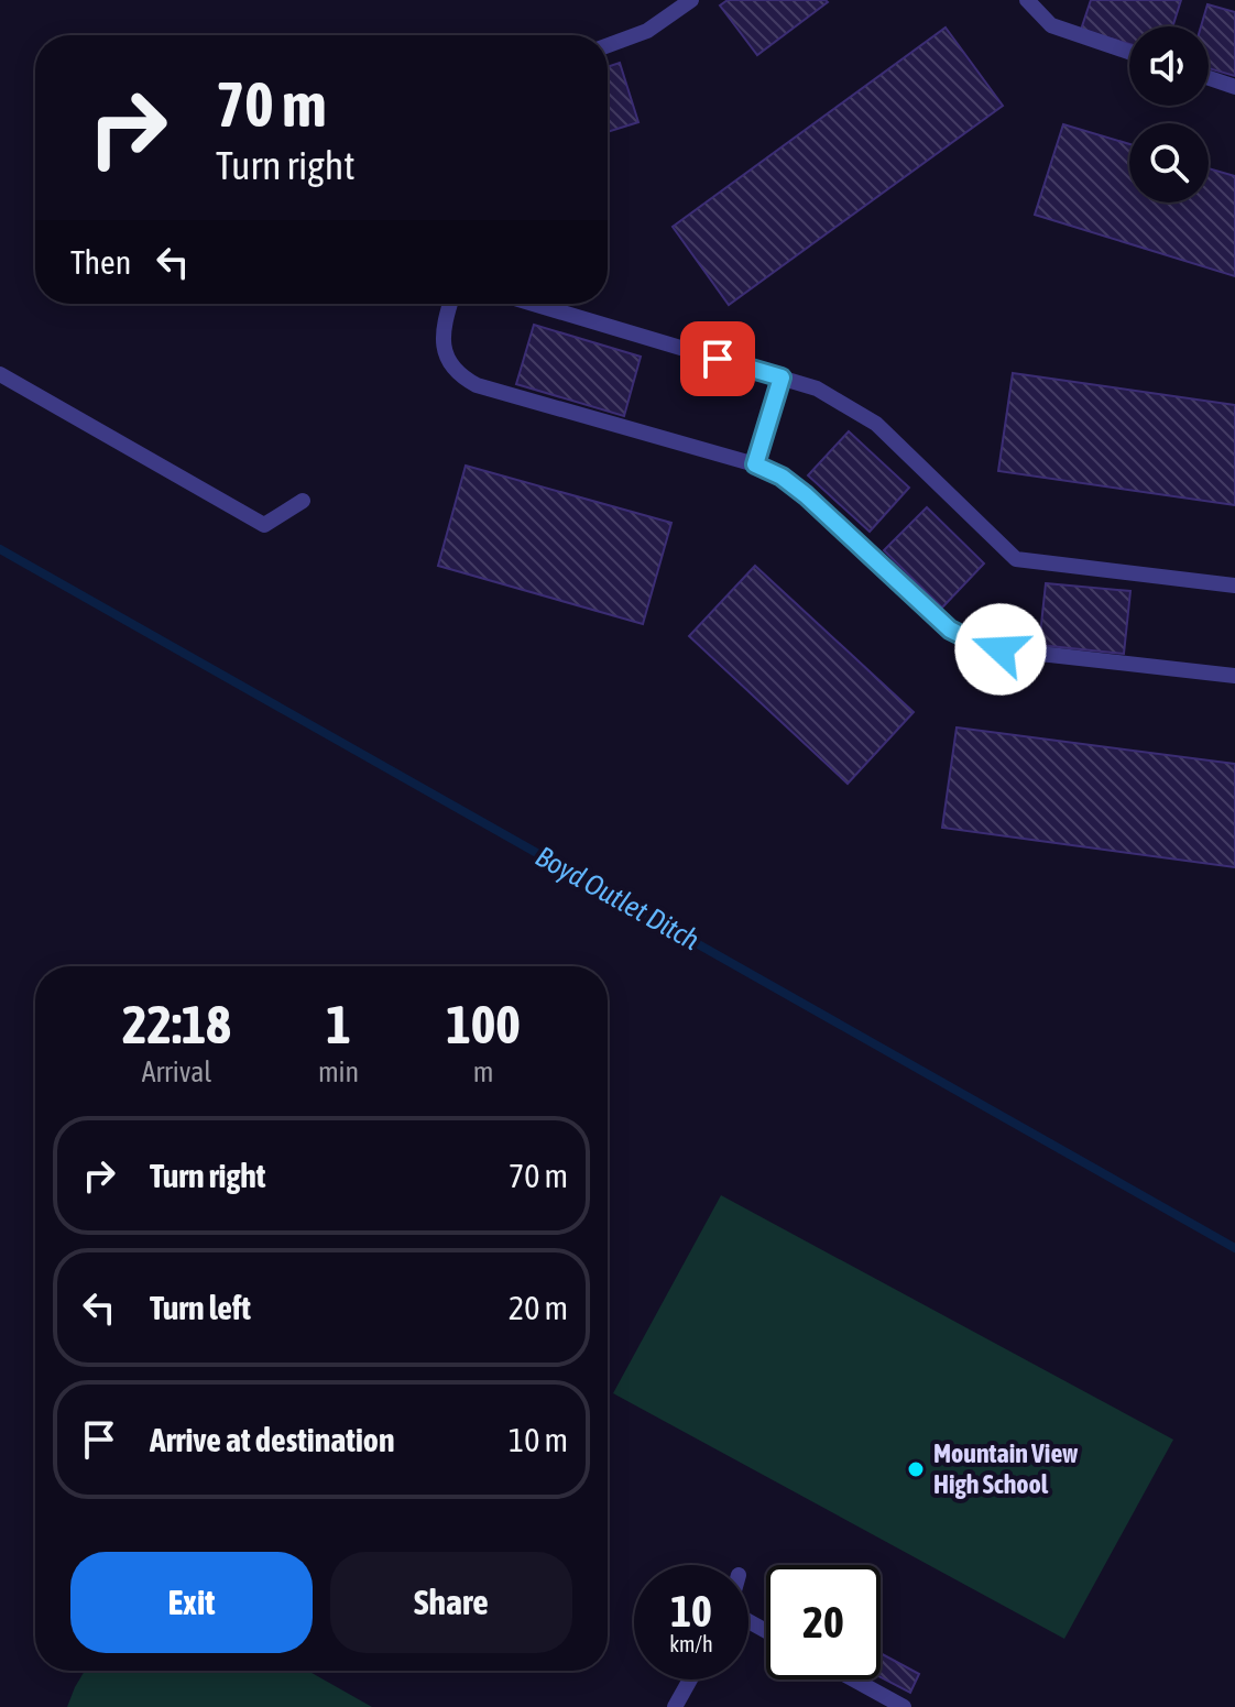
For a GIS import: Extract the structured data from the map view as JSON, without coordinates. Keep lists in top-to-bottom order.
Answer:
{
  "water": ["Boyd Outlet Ditch"],
  "places": ["Mountain View High School"],
  "page": {
    "turn": ["70 m", "Turn right"],
    "then": "Then",
    "eta": [
      "22:18",
      "Arrival",
      "1",
      "min",
      "100",
      "m"
    ],
    "list": [
      {
        "name": "Turn right",
        "value": "70 m"
      },
      {
        "name": "Turn left",
        "value": "20 m"
      },
      {
        "name": "Arrive at destination",
        "value": "10 m"
      }
    ],
    "buttons": ["Exit", "Share"],
    "speed": "10 km/h",
    "limit": "20"
  }
}
